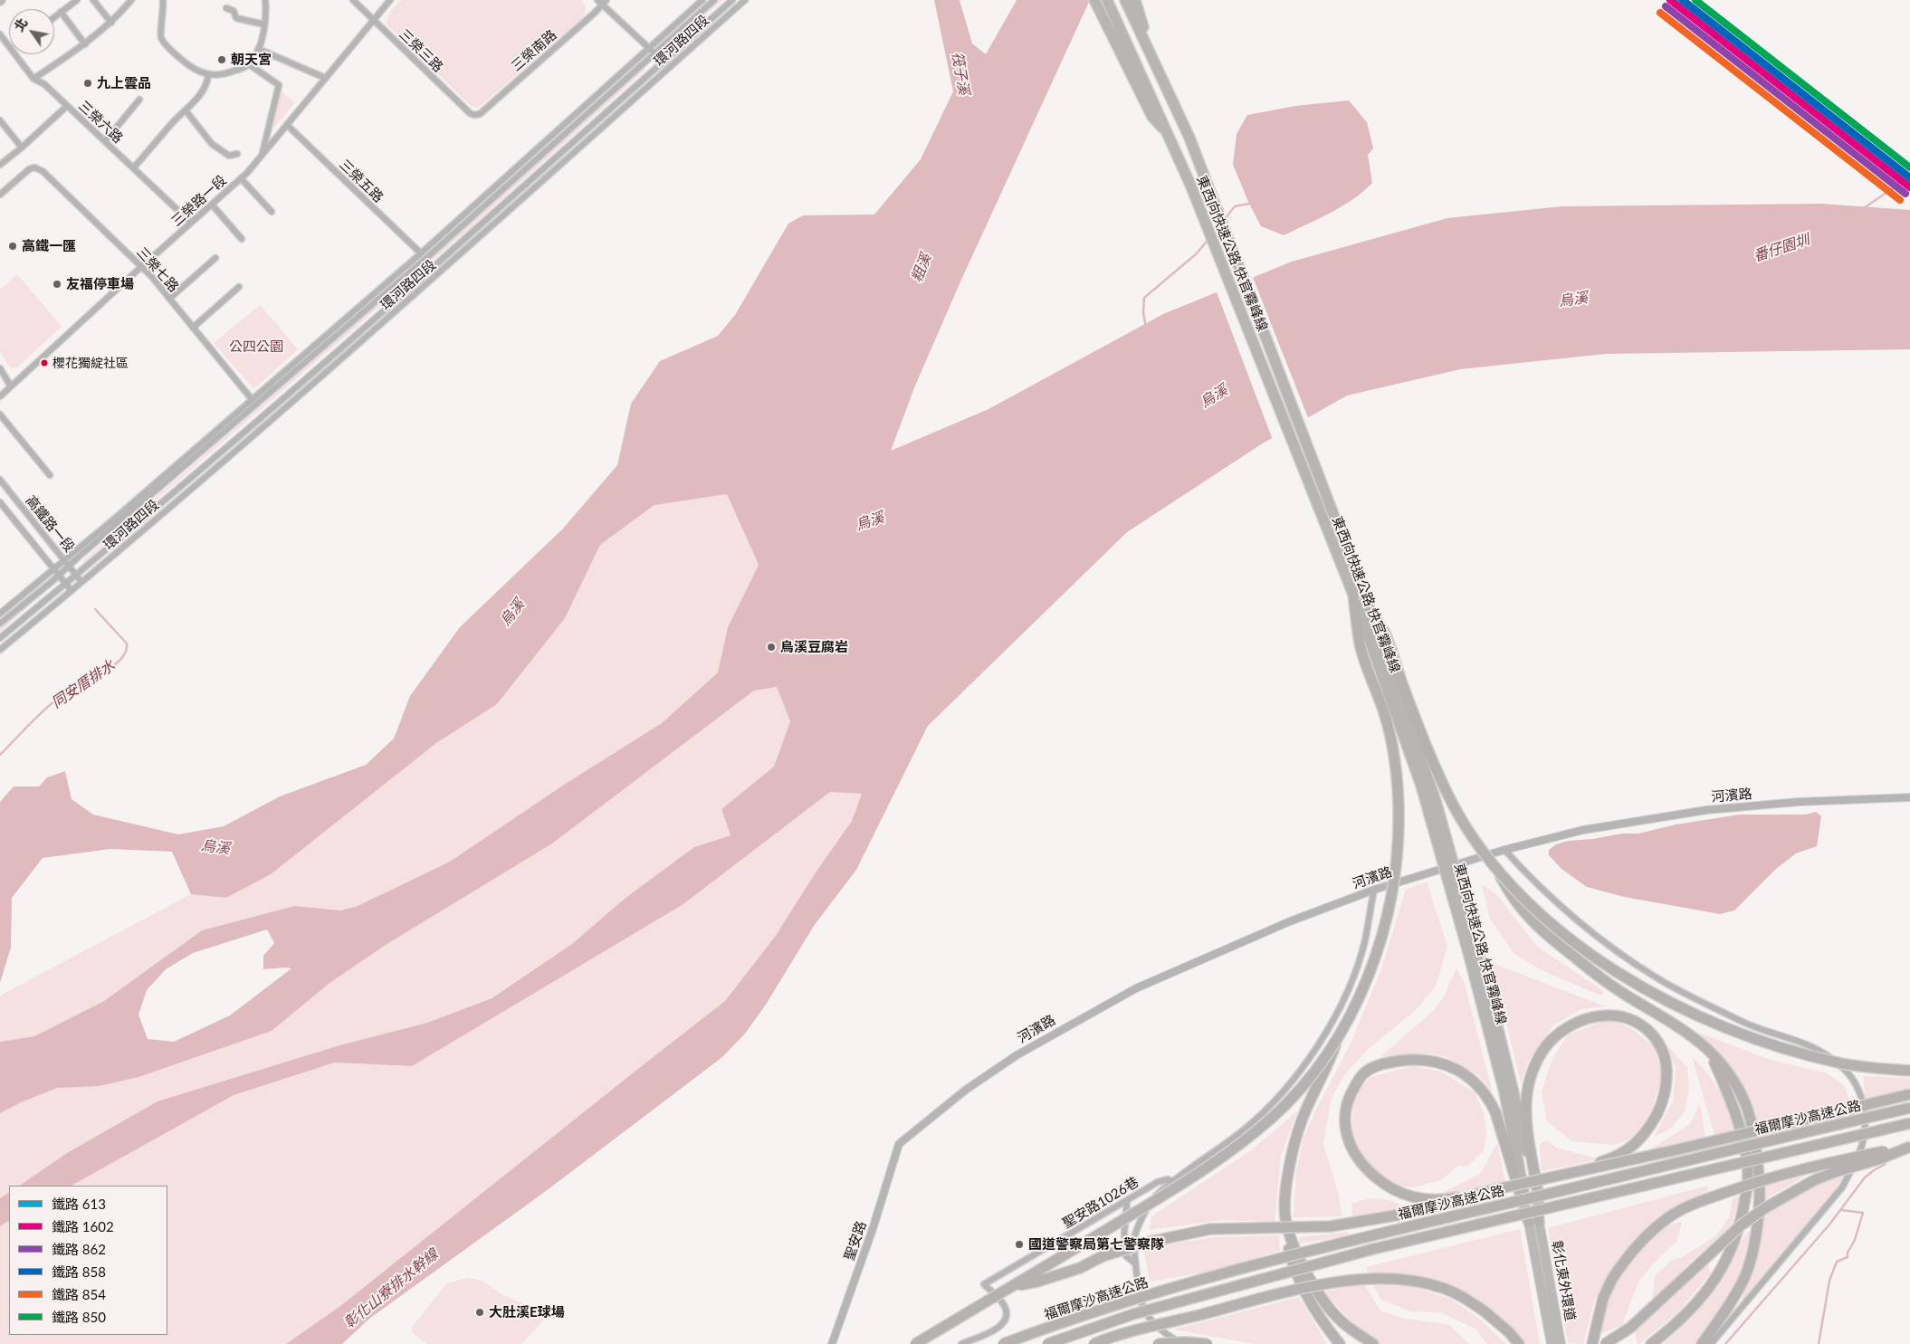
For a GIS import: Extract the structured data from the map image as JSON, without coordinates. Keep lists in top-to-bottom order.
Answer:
{
  "streets": {
    "highway": ["東西向快速公路 快官霧峰線", "福爾摩沙高速公路"],
    "main road": ["彰化東外環道"],
    "street": [
      "環河路四段",
      "三榮三路",
      "三榮南路",
      "三榮六路",
      "三榮五路",
      "三榮路一段",
      "三榮七路",
      "高鐵路一段",
      "河濱路",
      "聖安路1026巷",
      "聖安路"
    ]
  },
  "crossings": [
    ["環河路四段", "三榮五路"],
    ["環河路四段", "三榮七路"],
    ["環河路四段", "高鐵路一段"],
    ["三榮三路", "三榮南路"],
    ["三榮三路", "三榮路一段"],
    ["三榮六路", "三榮路一段"],
    ["三榮五路", "三榮路一段"],
    ["三榮路一段", "三榮七路"],
    ["東西向快速公路 快官霧峰線", "彰化東外環道"],
    ["河濱路", "聖安路"]
  ],
  "water": [
    "筏子溪",
    "番仔園圳",
    "粗溪",
    "烏溪",
    "同安厝排水",
    "彰化山寮排水幹線"
  ],
  "parks": ["公四公園"],
  "places": [
    "朝天宮",
    "九上雲品",
    "高鐵一匯",
    "友福停車場",
    "櫻花獨綻社區",
    "烏溪豆腐岩",
    "國道警察局第七警察隊",
    "大肚溪E球場"
  ],
  "lines": [
    "rail line 613",
    "rail line 1602",
    "rail line 858",
    "rail line 850",
    "rail line 862",
    "rail line 854"
  ],
  "legend": [
    "鐵路 613",
    "鐵路 1602",
    "鐵路 862",
    "鐵路 858",
    "鐵路 854",
    "鐵路 850"
  ],
  "north": "top left"
}
